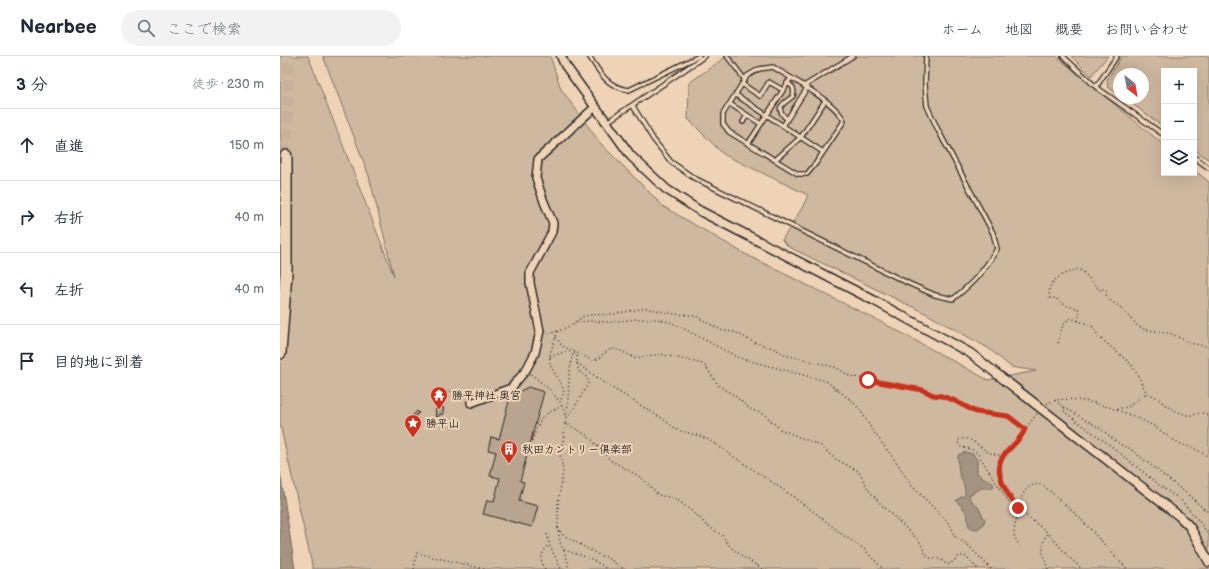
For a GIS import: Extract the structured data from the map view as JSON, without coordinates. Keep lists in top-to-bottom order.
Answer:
{
  "places": {
    "temple": ["勝平神社 奥宮"],
    "place": ["勝平山"],
    "building": ["秋田カントリー倶楽部"]
  },
  "north": "bottom right",
  "page": {
    "header": "Nearbee",
    "search": "ここで検索",
    "nav": [
      "ホーム",
      "地図",
      "概要",
      "お問い合わせ"
    ],
    "heading": ["3 分", "徒歩 · 230 m"],
    "map_buttons": ["+", "−"],
    "list": [
      ["直進", "150 m"],
      ["右折", "40 m"],
      ["左折", "40 m"],
      "目的地に到着"
    ]
  }
}
